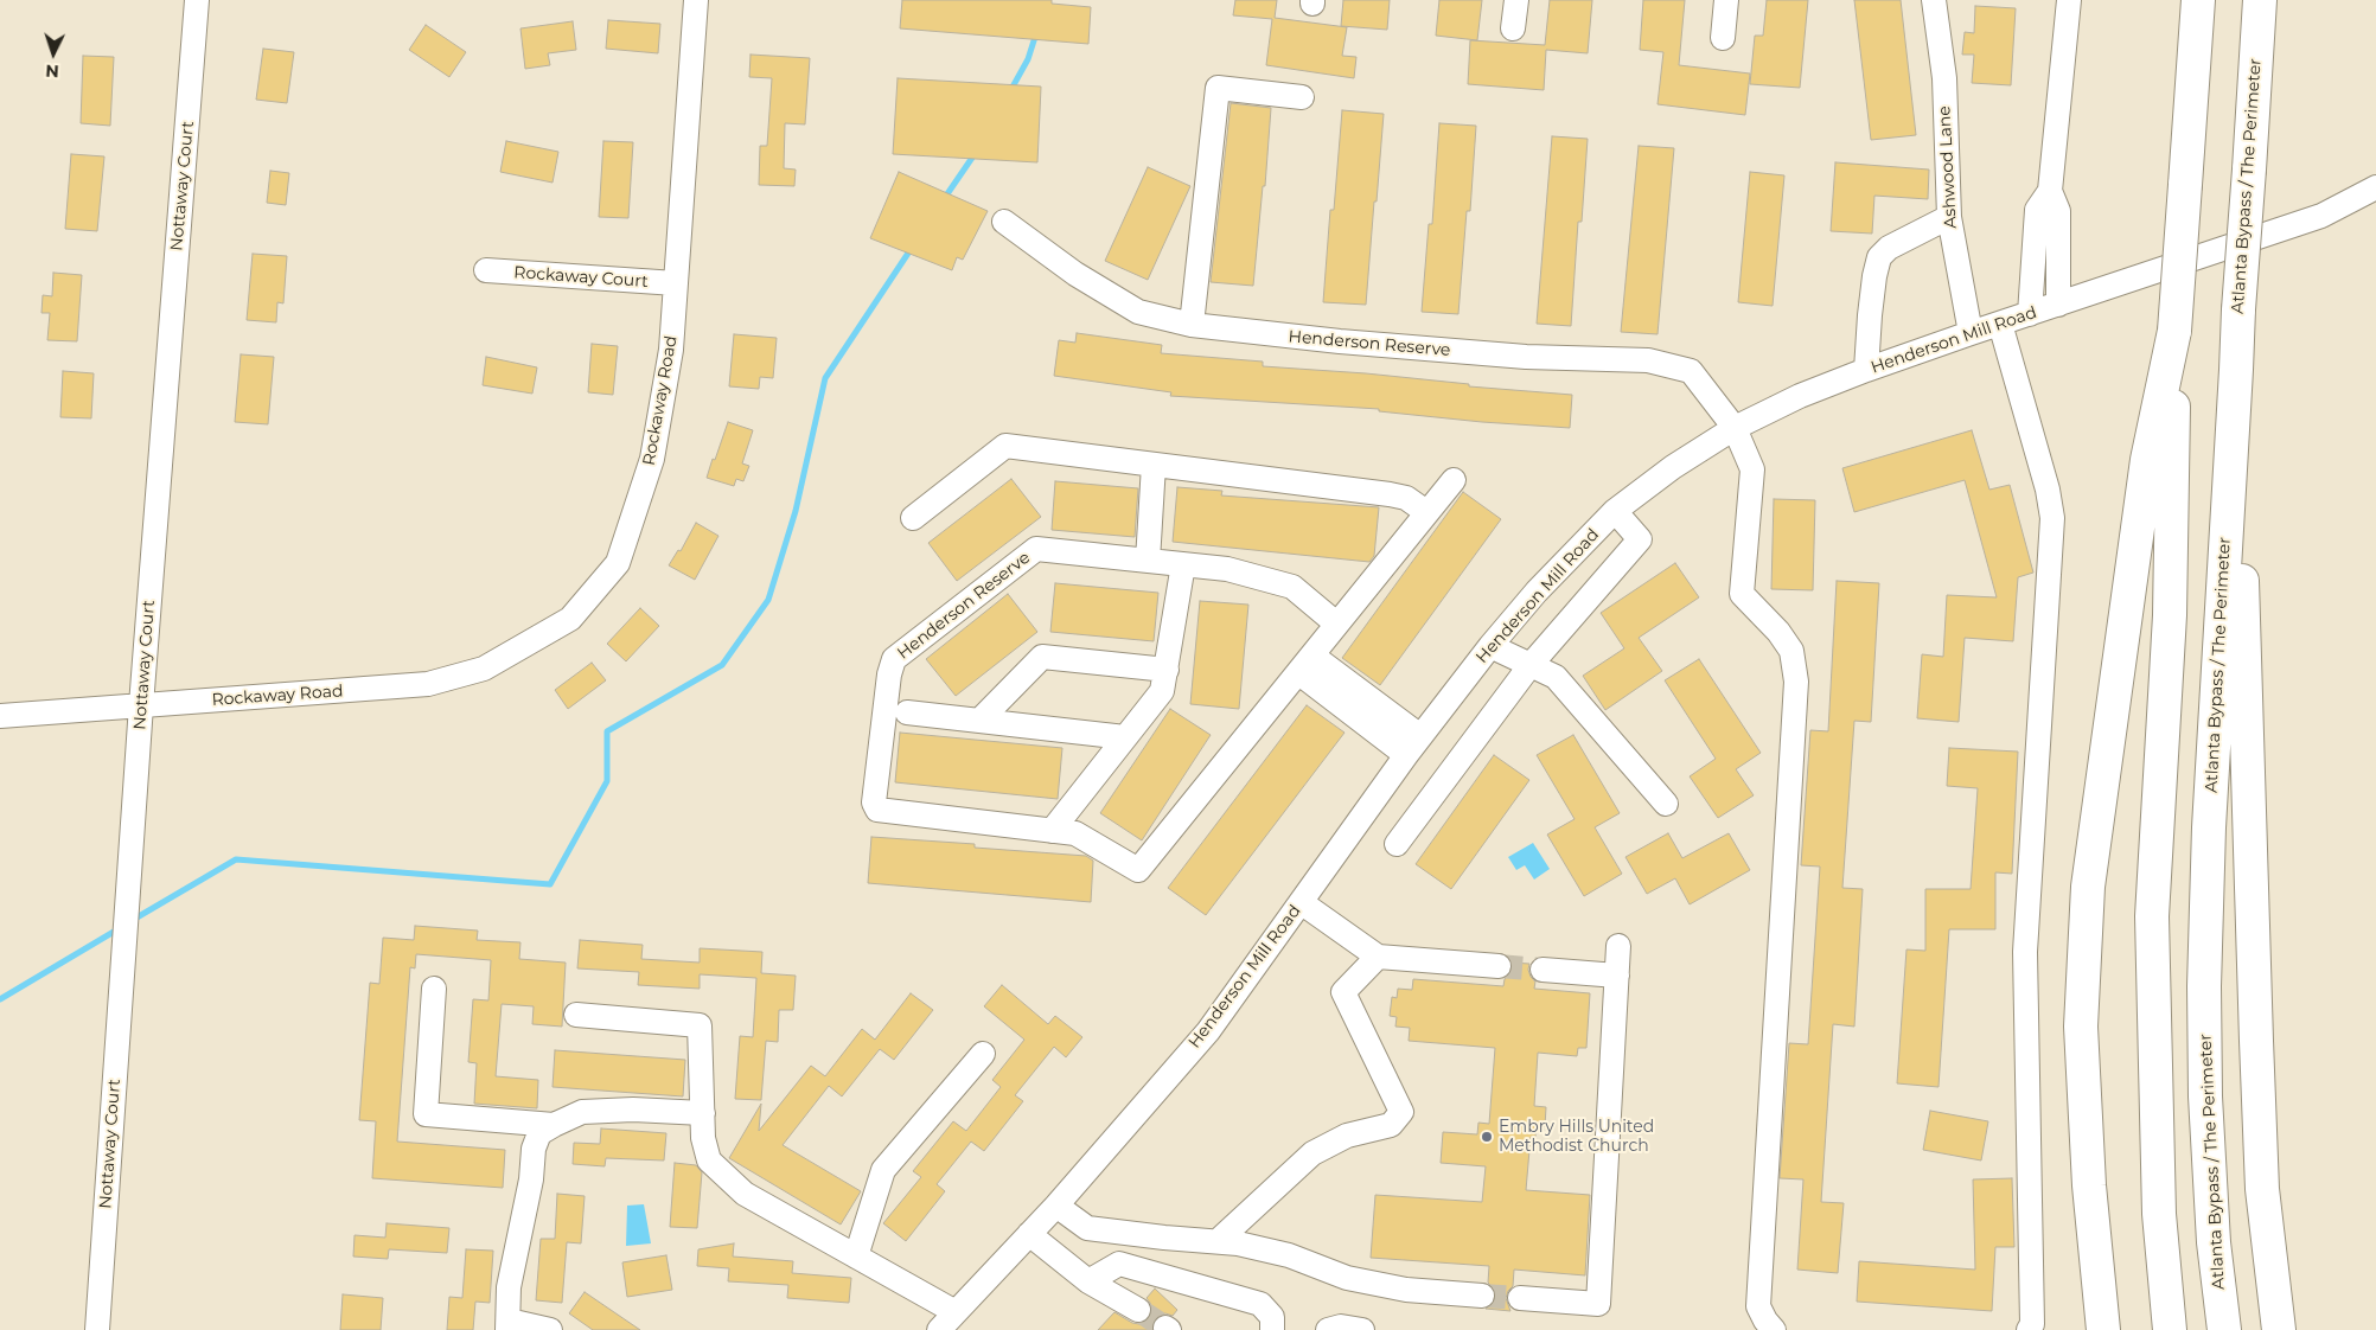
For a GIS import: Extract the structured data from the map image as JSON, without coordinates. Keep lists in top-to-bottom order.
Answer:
{
  "streets": {
    "highway": ["Atlanta Bypass / The Perimeter"],
    "street": [
      "Ashwood Lane",
      "Nottaway Court",
      "Rockaway Court",
      "Henderson Mill Road",
      "Henderson Reserve",
      "Rockaway Road"
    ]
  },
  "crossings": [
    ["Ashwood Lane", "Henderson Mill Road"],
    ["Nottaway Court", "Rockaway Road"],
    ["Rockaway Court", "Rockaway Road"],
    ["Henderson Mill Road", "Henderson Reserve"]
  ],
  "places": ["Embry Hills United Methodist Church"],
  "north": "bottom"
}
